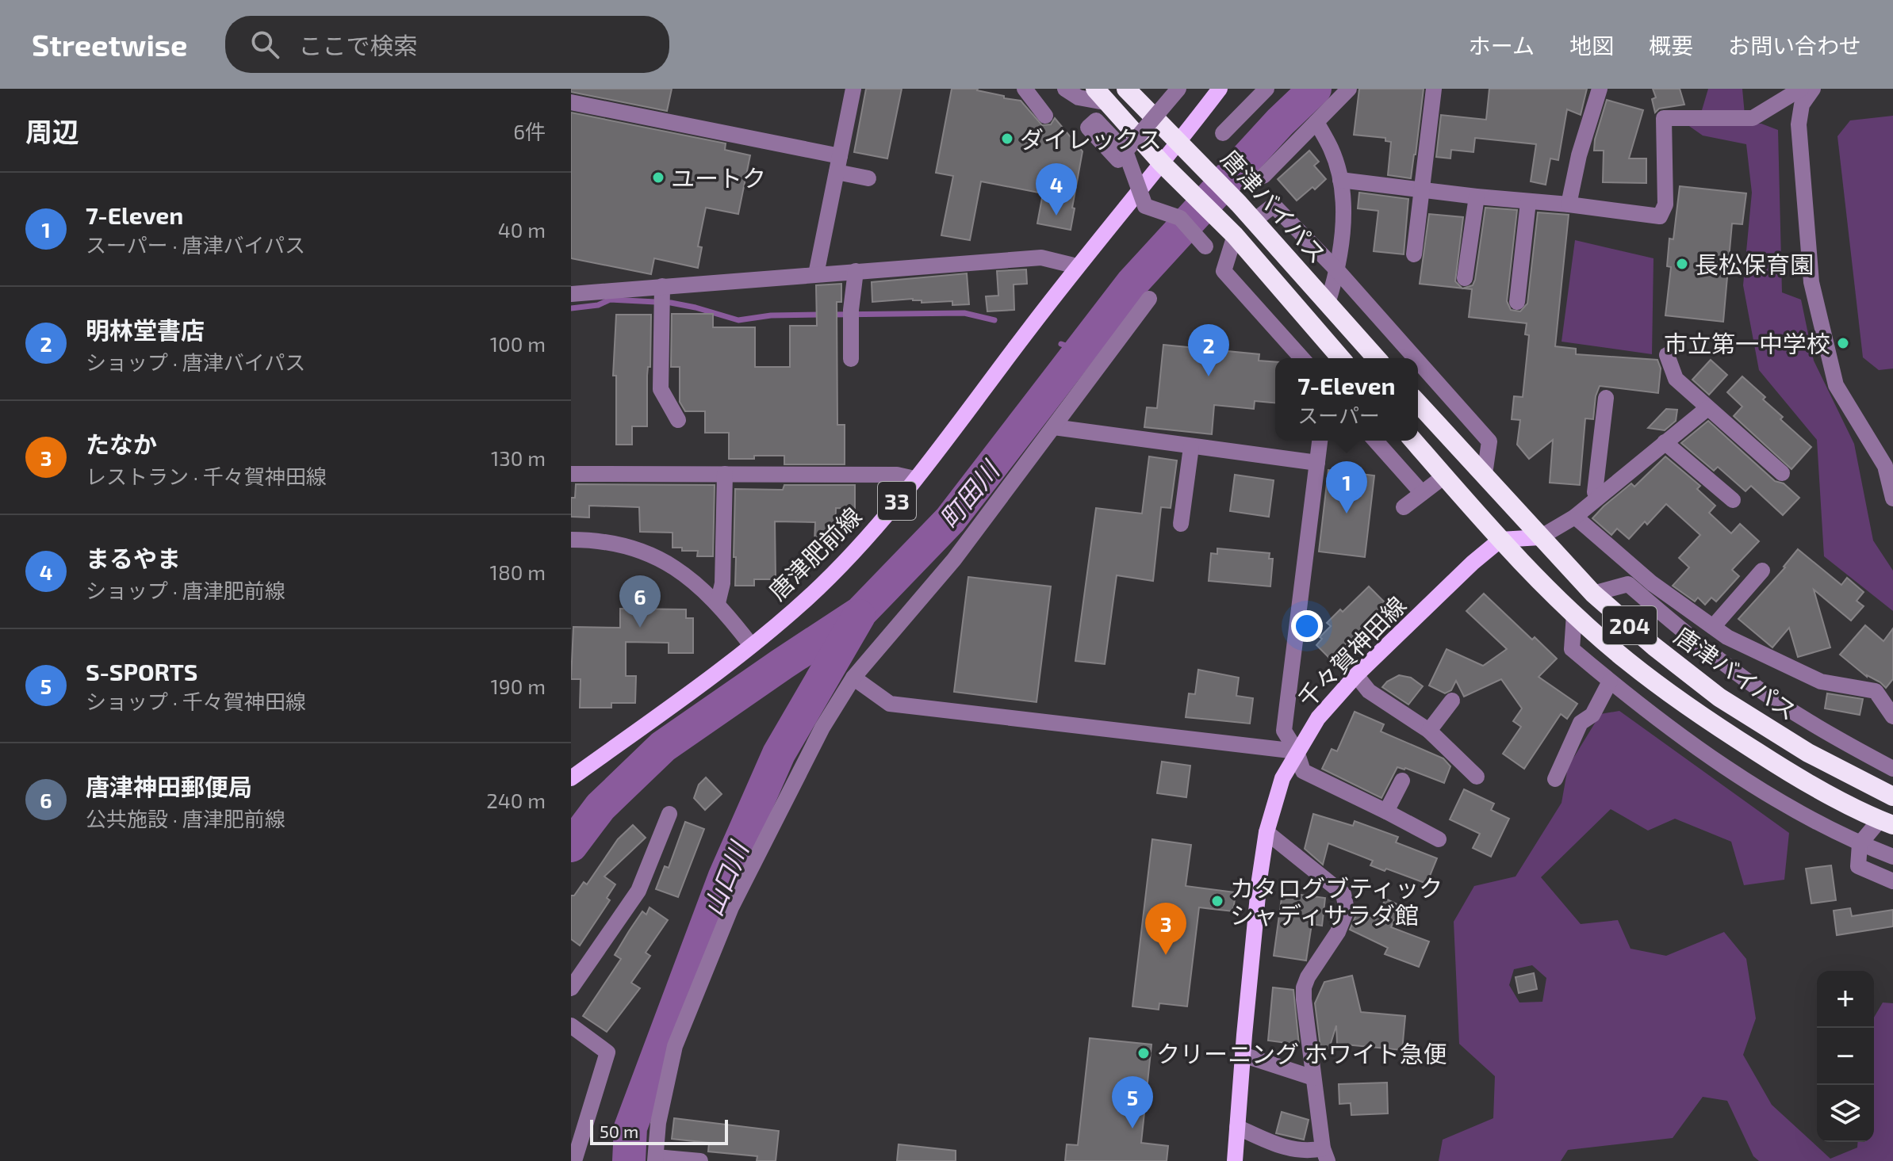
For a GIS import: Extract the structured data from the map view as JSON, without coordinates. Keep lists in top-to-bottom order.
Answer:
{
  "streets": {
    "highway": ["唐津バイパス", "204"],
    "main road": ["33", "唐津肥前線", "千々賀神田線"]
  },
  "crossings": [
    ["唐津バイパス", "唐津肥前線"],
    ["204", "千々賀神田線"]
  ],
  "water": ["町田川", "山口川"],
  "places": [
    "ダイレックス",
    "ユートク",
    "長松保育園",
    "市立第一中学校",
    "カタログブティック シャディサラダ館",
    "クリーニング ホワイト急便"
  ],
  "scale_bar": "50 m",
  "page": {
    "header": "Streetwise",
    "search": "ここで検索",
    "nav": [
      "ホーム",
      "地図",
      "概要",
      "お問い合わせ"
    ],
    "heading": ["周辺", "6件"],
    "pins": [
      "4",
      "2",
      "1",
      "6",
      "3",
      "5"
    ],
    "list": [
      {
        "mark": "1",
        "name": "7-Eleven",
        "note": "スーパー · 唐津バイパス",
        "value": "40 m"
      },
      {
        "mark": "2",
        "name": "明林堂書店",
        "note": "ショップ · 唐津バイパス",
        "value": "100 m"
      },
      {
        "mark": "3",
        "name": "たなか",
        "note": "レストラン · 千々賀神田線",
        "value": "130 m"
      },
      {
        "mark": "4",
        "name": "まるやま",
        "note": "ショップ · 唐津肥前線",
        "value": "180 m"
      },
      {
        "mark": "5",
        "name": "S-SPORTS",
        "note": "ショップ · 千々賀神田線",
        "value": "190 m"
      },
      {
        "mark": "6",
        "name": "唐津神田郵便局",
        "note": "公共施設 · 唐津肥前線",
        "value": "240 m"
      }
    ],
    "popup": ["7-Eleven", "スーパー"],
    "map_buttons": ["+", "−"],
    "scale": "50 m"
  }
}
